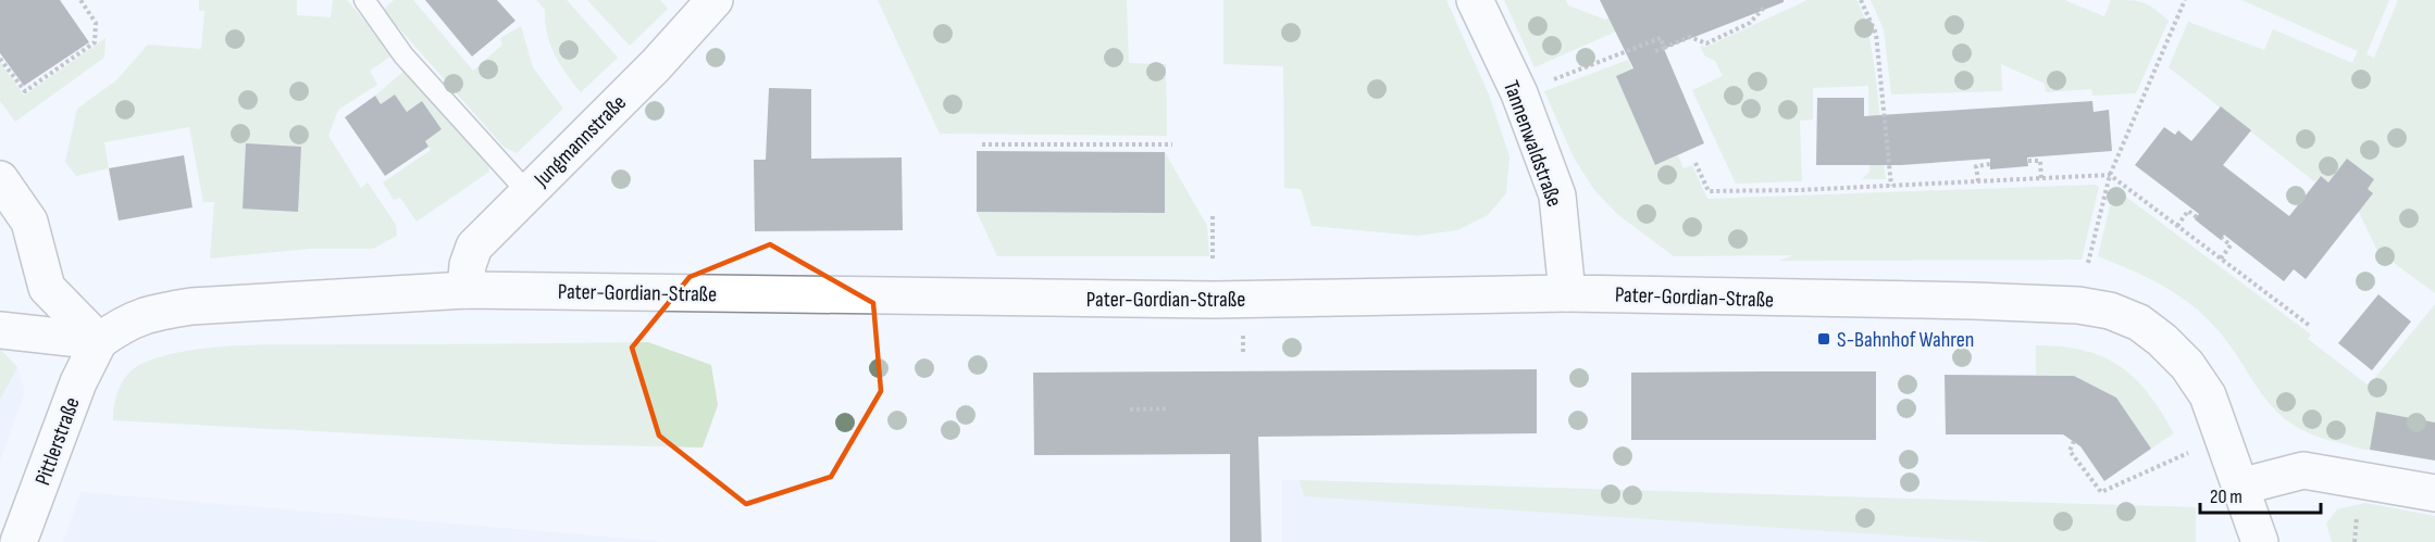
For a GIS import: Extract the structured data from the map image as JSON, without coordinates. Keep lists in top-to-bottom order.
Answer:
{
  "streets": {
    "street": [
      "Jungmannstraße",
      "Tannenwaldstraße",
      "Pater-Gordian-Straße",
      "Pittlerstraße"
    ]
  },
  "crossings": [
    ["Jungmannstraße", "Pater-Gordian-Straße"],
    ["Tannenwaldstraße", "Pater-Gordian-Straße"],
    ["Pater-Gordian-Straße", "Pittlerstraße"]
  ],
  "places": {
    "transit": ["S-Bahnhof Wahren"]
  },
  "scale_bar": "20 m"
}
